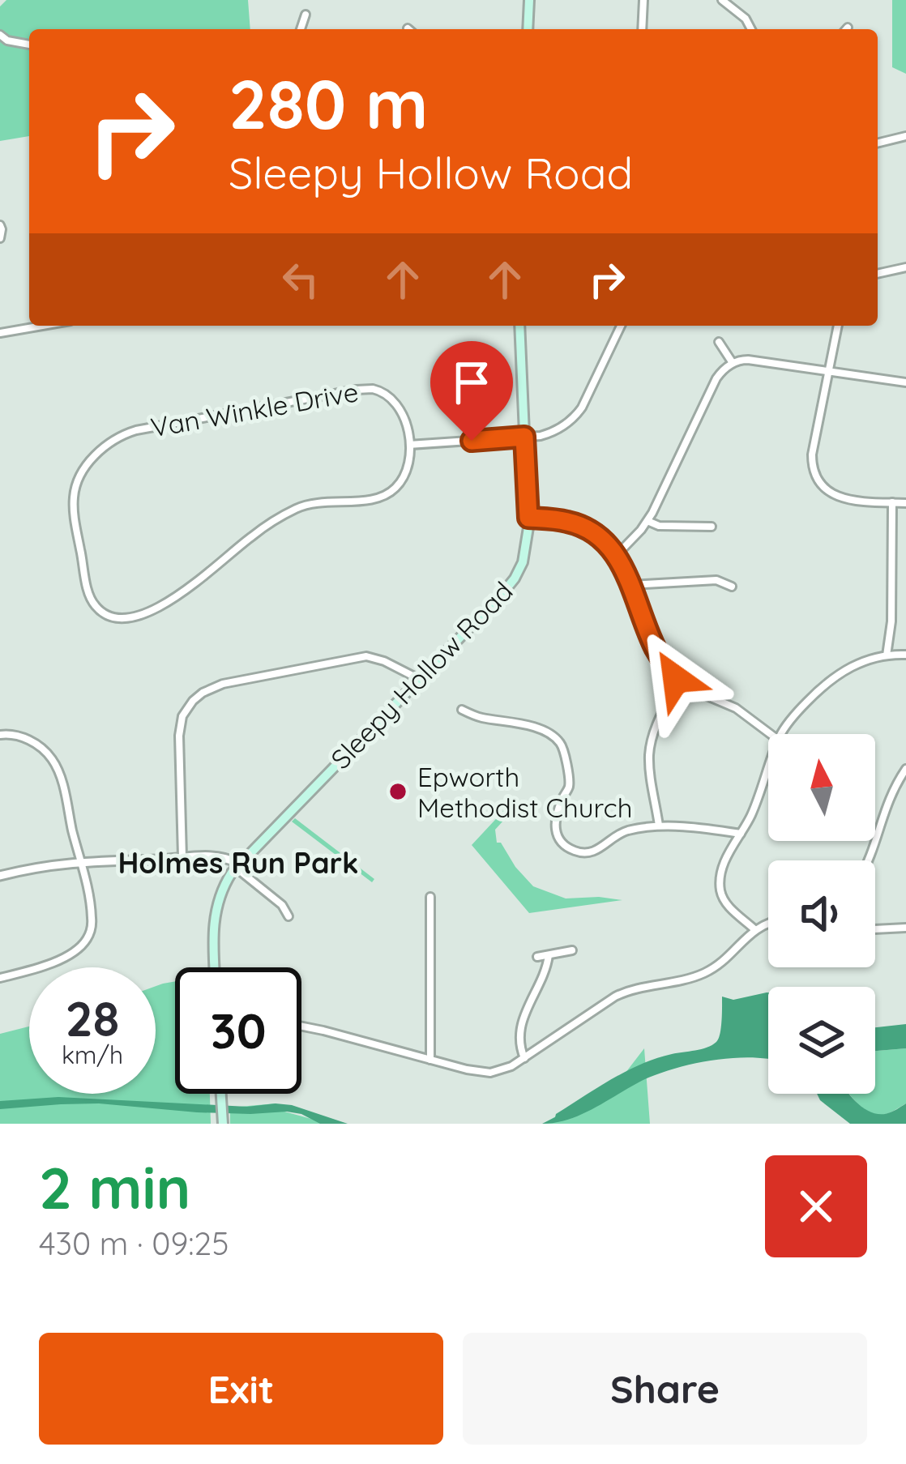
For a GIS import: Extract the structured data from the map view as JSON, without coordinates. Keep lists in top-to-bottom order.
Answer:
{
  "streets": {
    "main road": ["Sleepy Hollow Road"],
    "street": ["Van Winkle Drive"]
  },
  "districts": ["Holmes Run Park"],
  "places": ["Epworth Methodist Church"],
  "north": "top",
  "page": {
    "turn": ["280 m", "Sleepy Hollow Road"],
    "speed": "28 km/h",
    "limit": "30",
    "heading": ["2 min", "430 m · 09:25"],
    "buttons": ["Exit", "Share"]
  }
}
